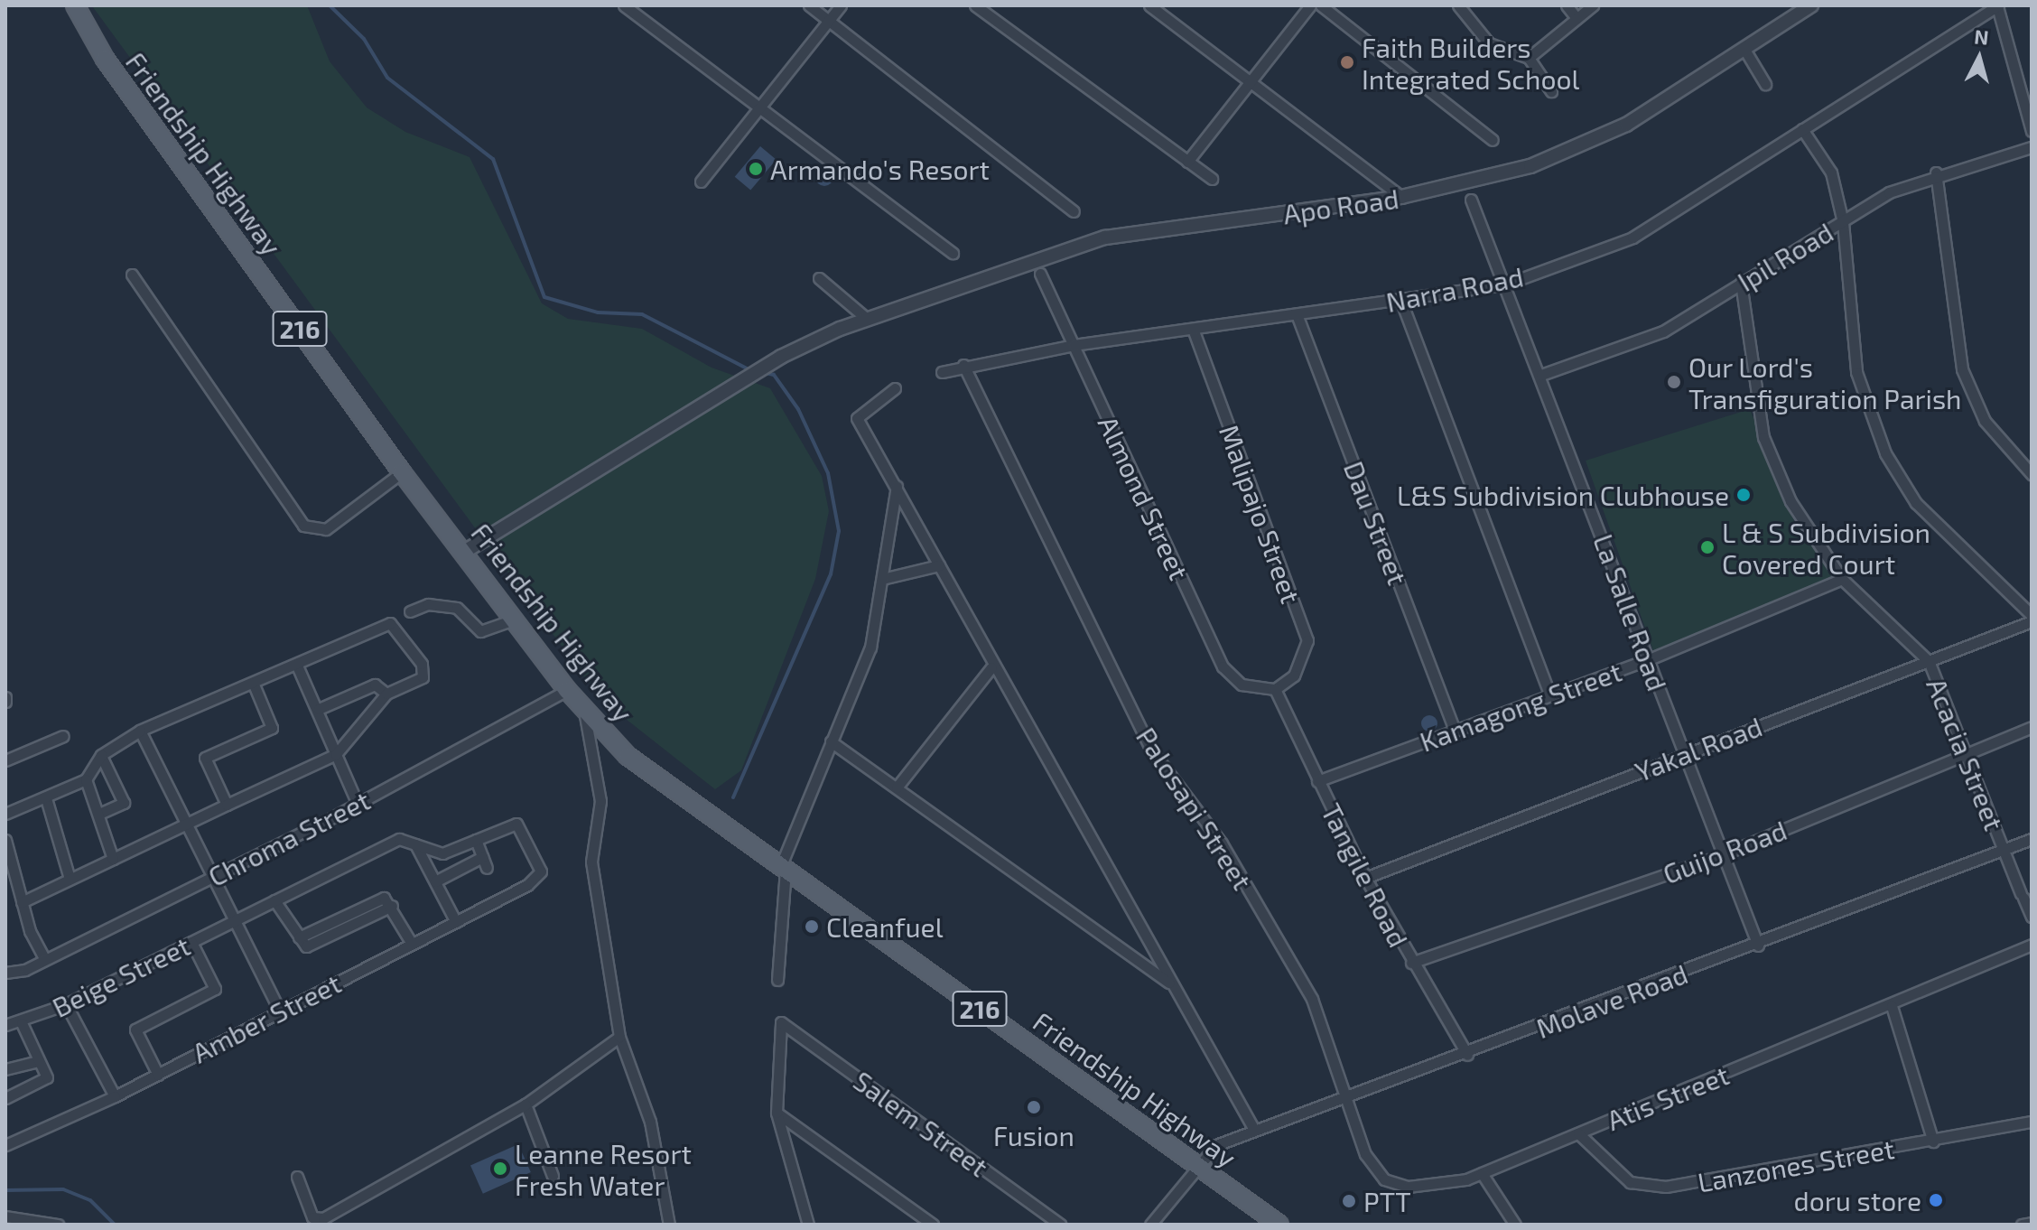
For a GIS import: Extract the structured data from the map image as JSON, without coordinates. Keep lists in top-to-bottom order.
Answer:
{
  "streets": {
    "main road": ["Friendship Highway", "216"],
    "street": [
      "Apo Road",
      "Ipil Road",
      "Narra Road",
      "Almond Street",
      "Malipajo Street",
      "Dau Street",
      "La Salle Road",
      "Kamagong Street",
      "Yakal Road",
      "Acacia Street",
      "Palosapi Street",
      "Chroma Street",
      "Guijo Road",
      "Tangile Road",
      "Beige Street",
      "Molave Road",
      "Amber Street",
      "Atis Street",
      "Salem Street",
      "Lanzones Street"
    ]
  },
  "crossings": [
    ["Friendship Highway", "Apo Road"],
    ["Friendship Highway", "Chroma Street"],
    ["Friendship Highway", "Molave Road"],
    ["Ipil Road", "La Salle Road"],
    ["Ipil Road", "Acacia Street"],
    ["Narra Road", "Almond Street"],
    ["Narra Road", "Malipajo Street"],
    ["Narra Road", "Dau Street"],
    ["Narra Road", "La Salle Road"],
    ["Narra Road", "Palosapi Street"],
    ["Almond Street", "Malipajo Street"],
    ["Almond Street", "Tangile Road"],
    ["Malipajo Street", "Tangile Road"],
    ["Dau Street", "Kamagong Street"],
    ["La Salle Road", "Kamagong Street"],
    ["La Salle Road", "Yakal Road"],
    ["La Salle Road", "Guijo Road"],
    ["La Salle Road", "Molave Road"],
    ["Kamagong Street", "Acacia Street"],
    ["Kamagong Street", "Tangile Road"],
    ["Yakal Road", "Acacia Street"],
    ["Yakal Road", "Tangile Road"],
    ["Acacia Street", "Guijo Road"],
    ["Acacia Street", "Molave Road"],
    ["Palosapi Street", "Molave Road"],
    ["Palosapi Street", "Atis Street"],
    ["Guijo Road", "Tangile Road"],
    ["Tangile Road", "Molave Road"],
    ["Molave Road", "Atis Street"],
    ["Atis Street", "Lanzones Street"]
  ],
  "places": [
    "Faith Builders Integrated School",
    "Armando's Resort",
    "Our Lord's Transfiguration Parish",
    "L&S Subdivision Clubhouse",
    "L & S Subdivision Covered Court",
    "Cleanfuel",
    "Fusion",
    "Leanne Resort Fresh Water",
    "doru store",
    "PTT"
  ],
  "north": "top"
}
